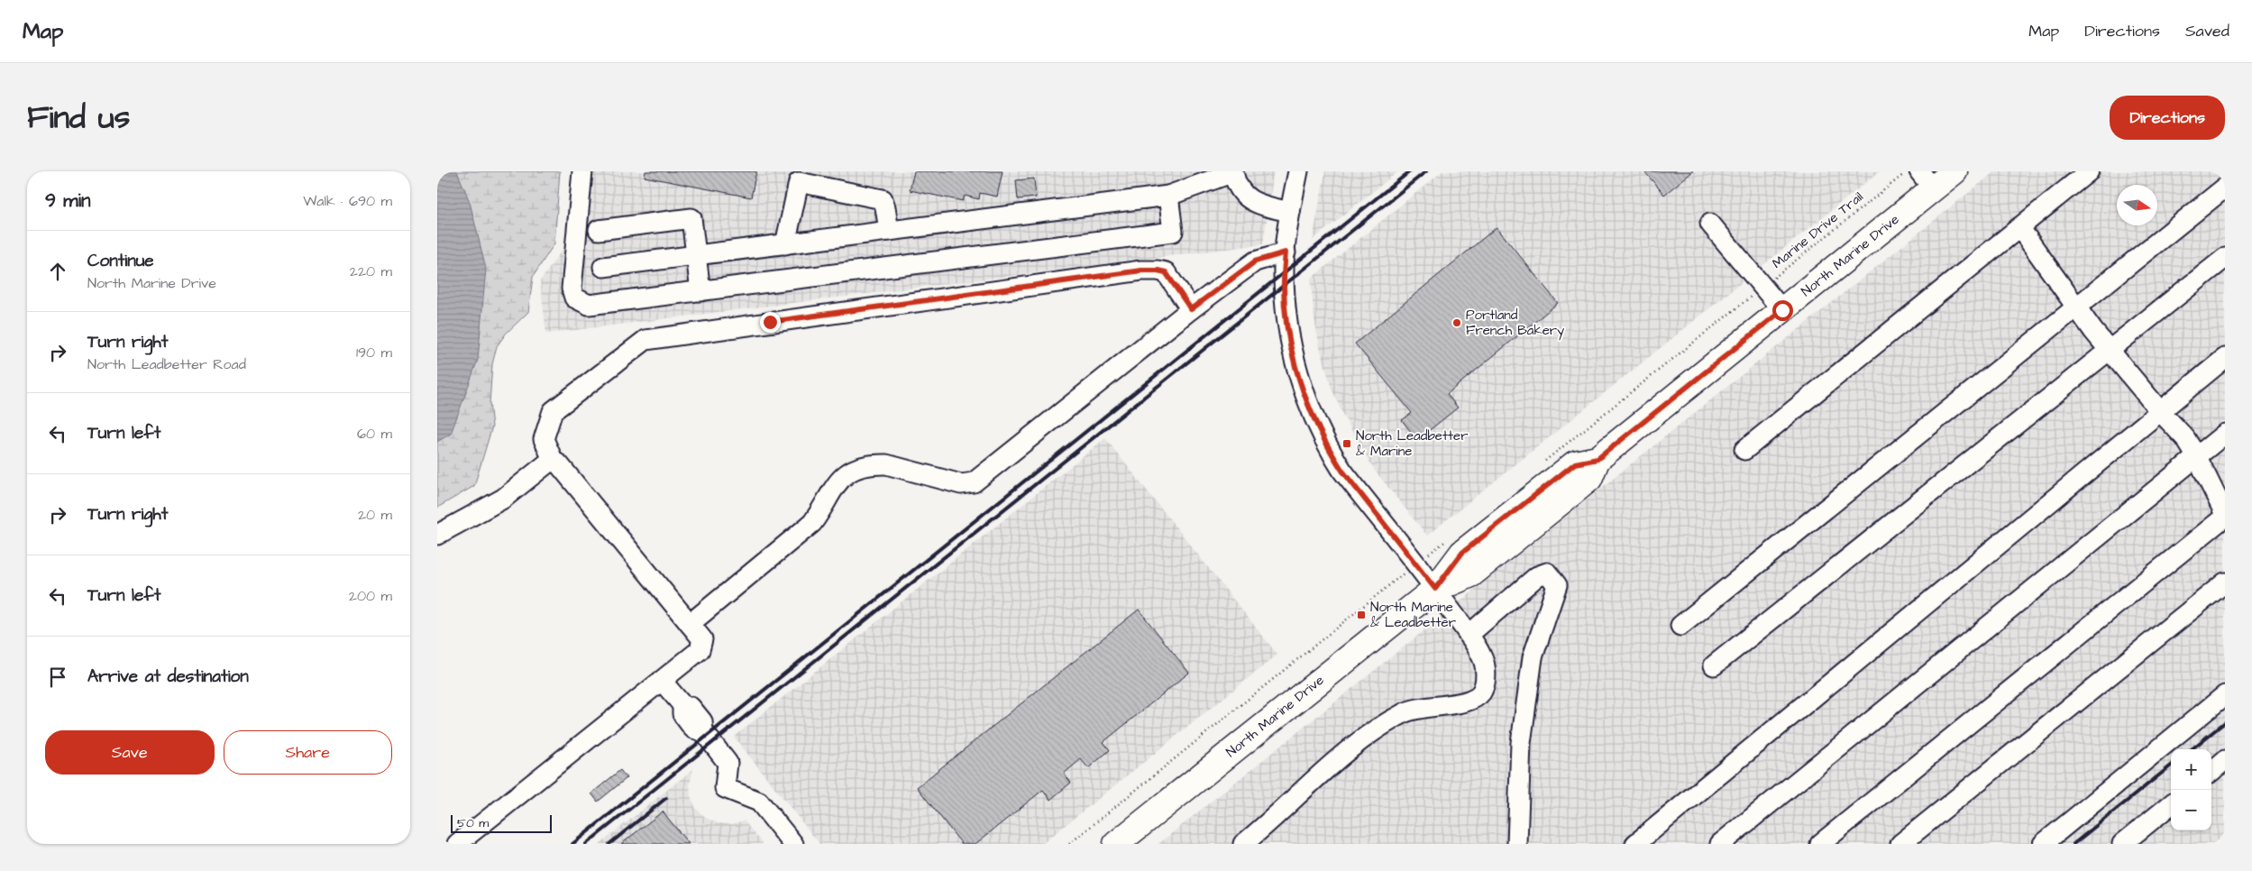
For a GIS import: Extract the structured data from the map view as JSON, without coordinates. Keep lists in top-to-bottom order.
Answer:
{
  "streets": {
    "main road": ["North Marine Drive"],
    "path": ["Marine Drive Trail"]
  },
  "places": {
    "other": ["Portland French Bakery"],
    "transit": ["North Leadbetter & Marine", "North Marine & Leadbetter"]
  },
  "scale_bar": "50 m",
  "north": "right",
  "page": {
    "header": "Map",
    "nav": ["Map", "Directions", "Saved"],
    "title": "Find us",
    "buttons": [
      "Directions",
      ["Save", "Share"]
    ],
    "heading": ["9 min", "Walk · 690 m"],
    "list": [
      ["Continue", "North Marine Drive", "220 m"],
      ["Turn right", "North Leadbetter Road", "190 m"],
      ["Turn left", "60 m"],
      ["Turn right", "20 m"],
      ["Turn left", "200 m"],
      "Arrive at destination"
    ],
    "map_buttons": ["+", "−"],
    "scale": "50 m"
  }
}
